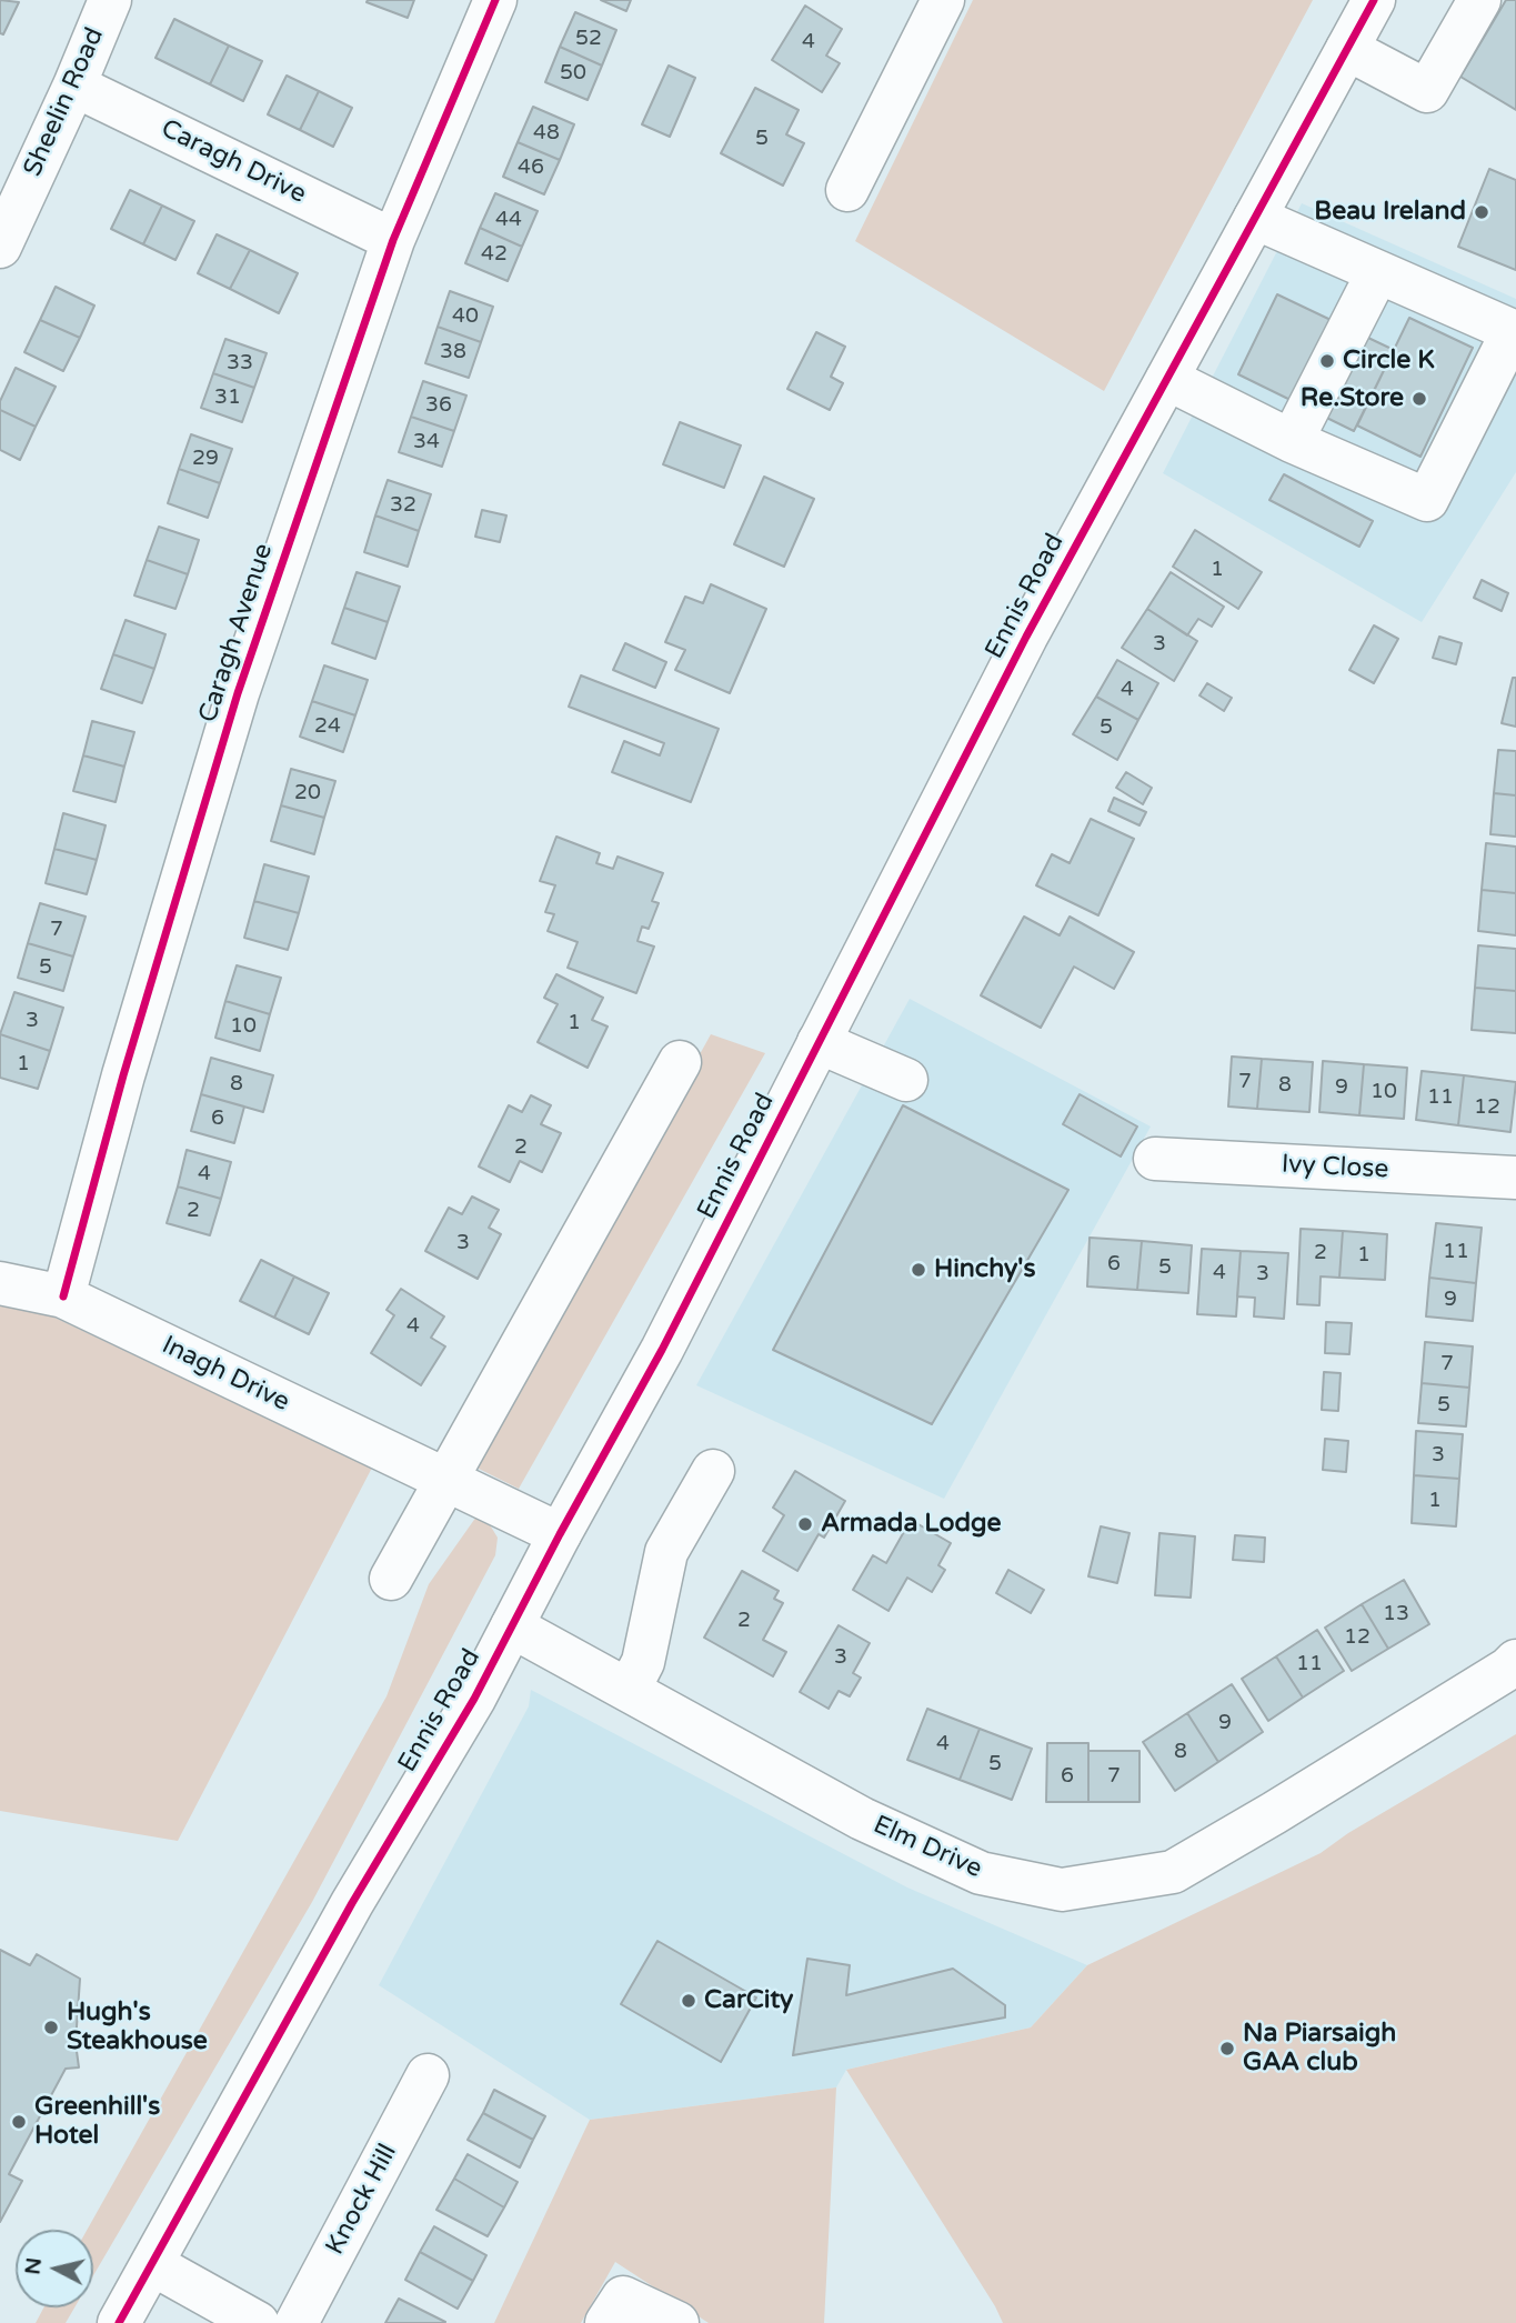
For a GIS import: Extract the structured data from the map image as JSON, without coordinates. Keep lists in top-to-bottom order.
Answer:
{
  "streets": {
    "street": [
      "Sheelin Road",
      "Caragh Drive",
      "Ennis Road",
      "Caragh Avenue",
      "Ivy Close",
      "Inagh Drive",
      "Elm Drive",
      "Knock Hill"
    ]
  },
  "crossings": [
    ["Sheelin Road", "Caragh Drive"],
    ["Caragh Drive", "Caragh Avenue"],
    ["Ennis Road", "Inagh Drive"],
    ["Ennis Road", "Elm Drive"],
    ["Caragh Avenue", "Inagh Drive"]
  ],
  "places": [
    "Beau Ireland",
    "Circle K",
    "Re.Store",
    "Hinchy's",
    "Armada Lodge",
    "CarCity",
    "Hugh's Steakhouse",
    "Na Piarsaigh GAA club",
    "Greenhill's Hotel"
  ],
  "house_numbers": [
    "52",
    "4",
    "50",
    "48",
    "5",
    "46",
    "44",
    "42",
    "40",
    "38",
    "33",
    "31",
    "36",
    "34",
    "29",
    "32",
    "1",
    "3",
    "4",
    "24",
    "5",
    "20",
    "7",
    "5",
    "3",
    "1",
    "10",
    "1",
    "7",
    "8",
    "8",
    "9",
    "10",
    "11",
    "12",
    "6",
    "2",
    "4",
    "2",
    "3",
    "11",
    "2",
    "1",
    "6",
    "5",
    "4",
    "3",
    "9",
    "4",
    "7",
    "5",
    "3",
    "1",
    "13",
    "2",
    "12",
    "3",
    "11",
    "9",
    "4",
    "8",
    "5",
    "6",
    "7"
  ],
  "north": "left"
}
